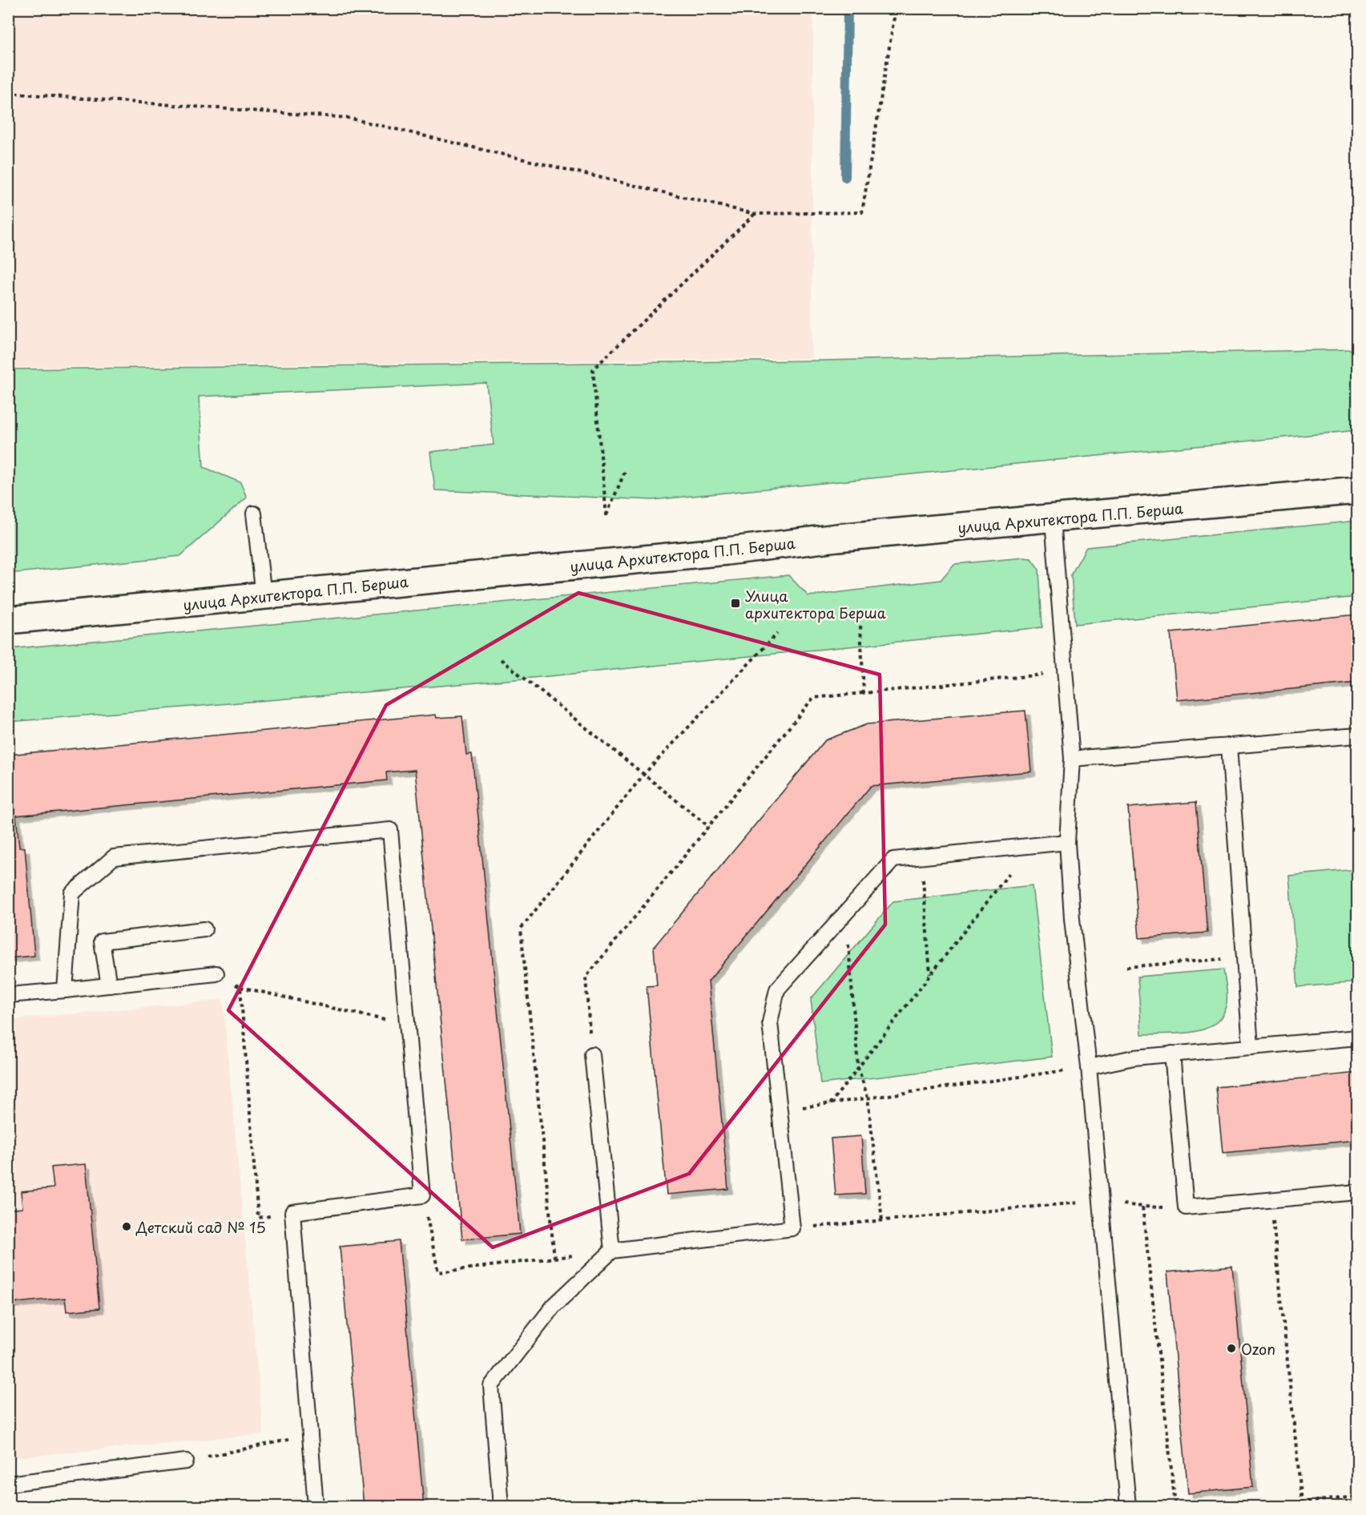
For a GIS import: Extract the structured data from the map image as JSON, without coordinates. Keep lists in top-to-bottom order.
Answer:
{
  "streets": {
    "street": ["улица Архитектора П.П. Берша"]
  },
  "places": {
    "transit": ["Улица архитектора Берша"],
    "other": ["Детский сад № 15", "Ozon"]
  }
}
